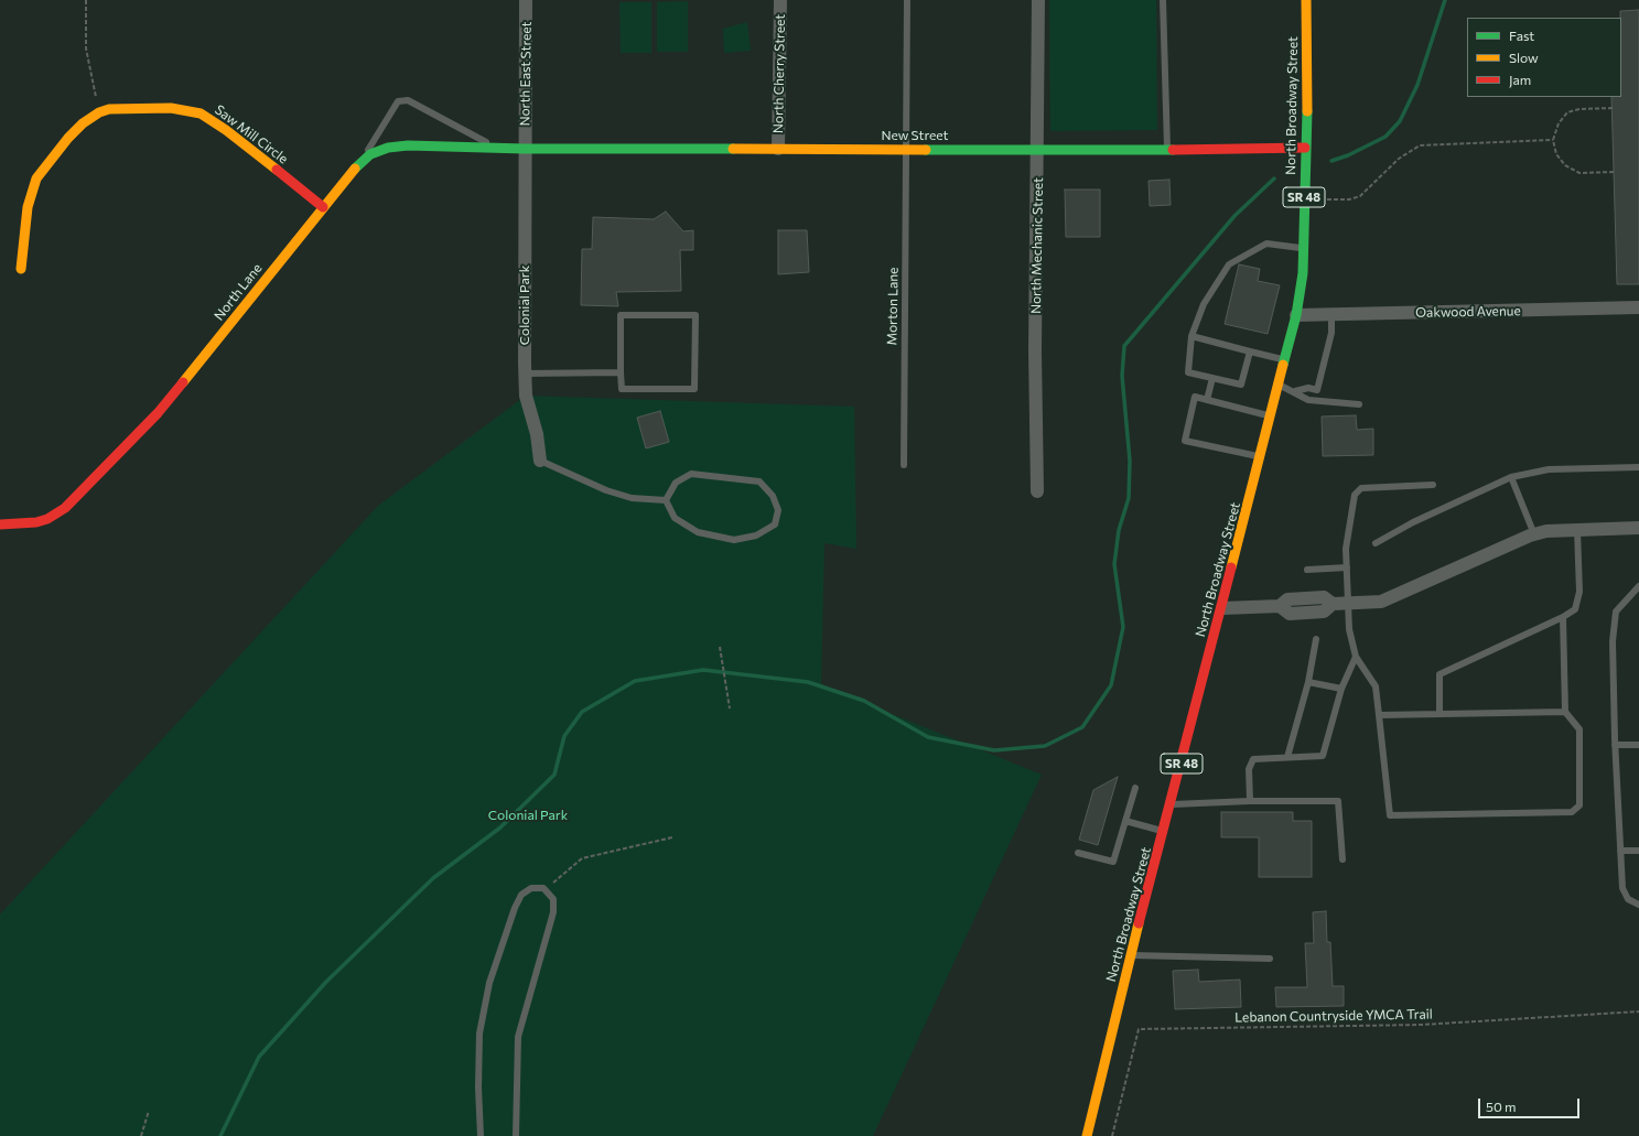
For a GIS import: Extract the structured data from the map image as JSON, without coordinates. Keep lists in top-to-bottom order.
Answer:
{
  "streets": {
    "street": [
      "North East Street",
      "North Cherry Street",
      "North Broadway Street",
      "Saw Mill Circle",
      "New Street",
      "SR 48",
      "North Mechanic Street",
      "North Lane",
      "Colonial Park",
      "Oakwood Avenue"
    ],
    "lane": ["Morton Lane"],
    "path": ["Lebanon Countryside YMCA Trail"]
  },
  "crossings": [
    ["North East Street", "New Street"],
    ["North East Street", "North Lane"],
    ["North East Street", "Colonial Park"],
    ["North Cherry Street", "New Street"],
    ["North Broadway Street", "New Street"],
    ["North Broadway Street", "Oakwood Avenue"],
    ["Saw Mill Circle", "North Lane"],
    ["New Street", "North Mechanic Street"],
    ["New Street", "North Lane"],
    ["New Street", "Colonial Park"],
    ["New Street", "Morton Lane"],
    ["North Lane", "Colonial Park"]
  ],
  "parks": ["Colonial Park"],
  "legend": ["Fast", "Slow", "Jam"],
  "scale_bar": "50 m"
}
